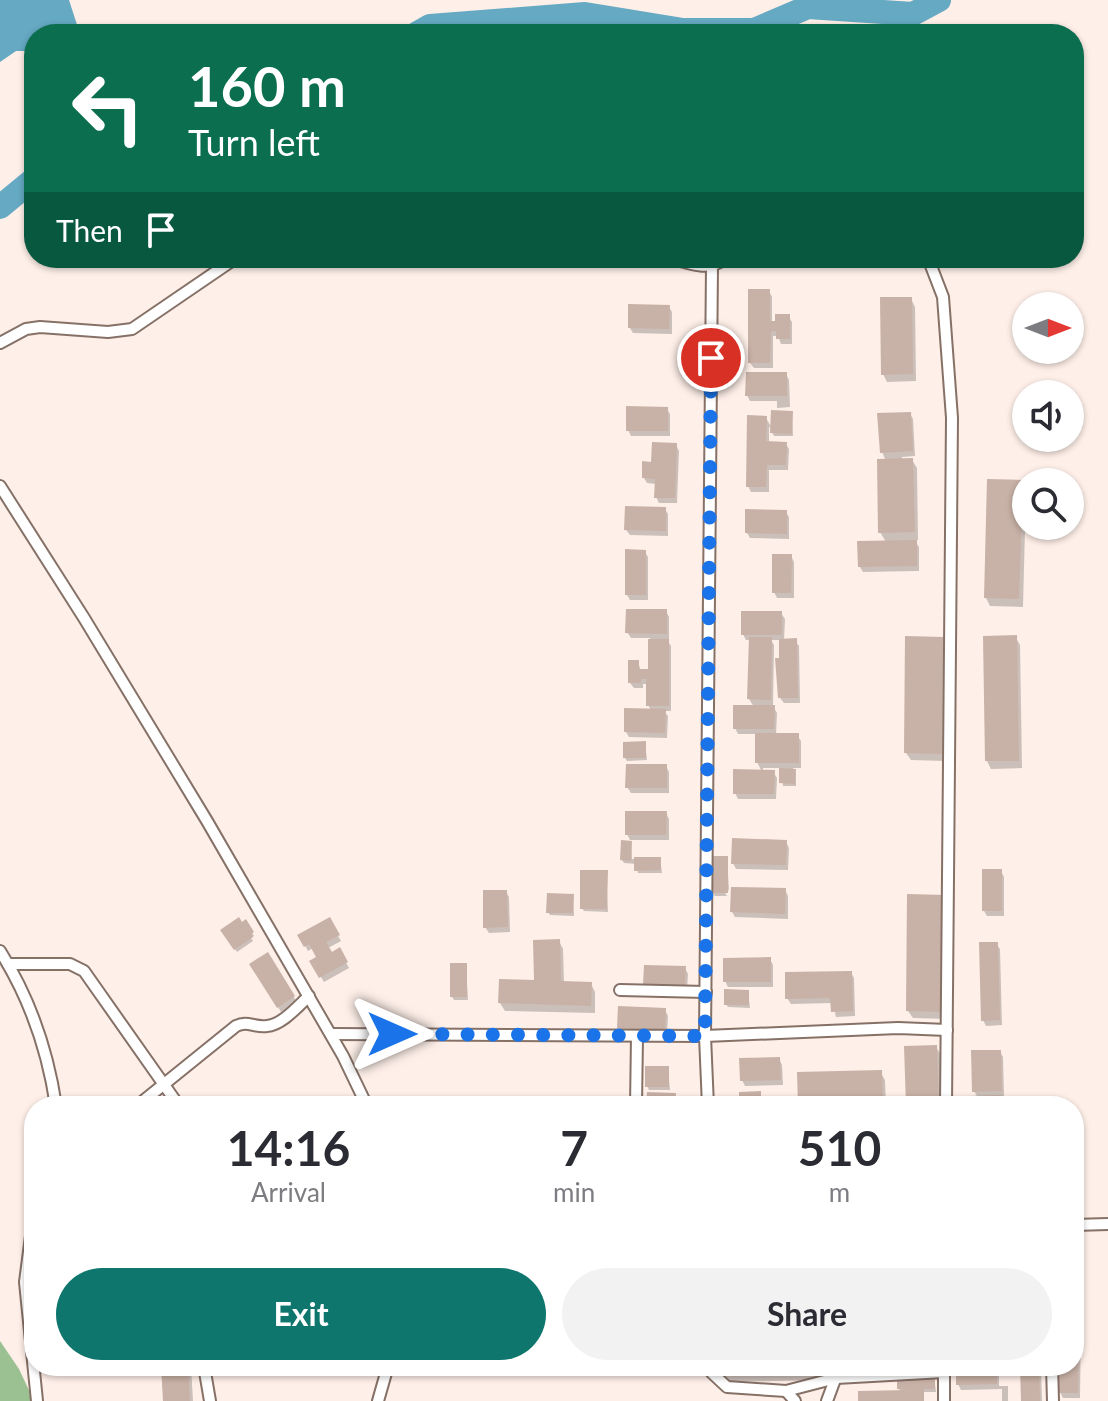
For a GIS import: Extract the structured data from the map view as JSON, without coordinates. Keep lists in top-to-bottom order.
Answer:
{
  "north": "right",
  "page": {
    "turn": ["160 m", "Turn left"],
    "then": "Then",
    "eta": [
      "14:16",
      "Arrival",
      "7",
      "min",
      "510",
      "m"
    ],
    "buttons": ["Exit", "Share"]
  }
}
